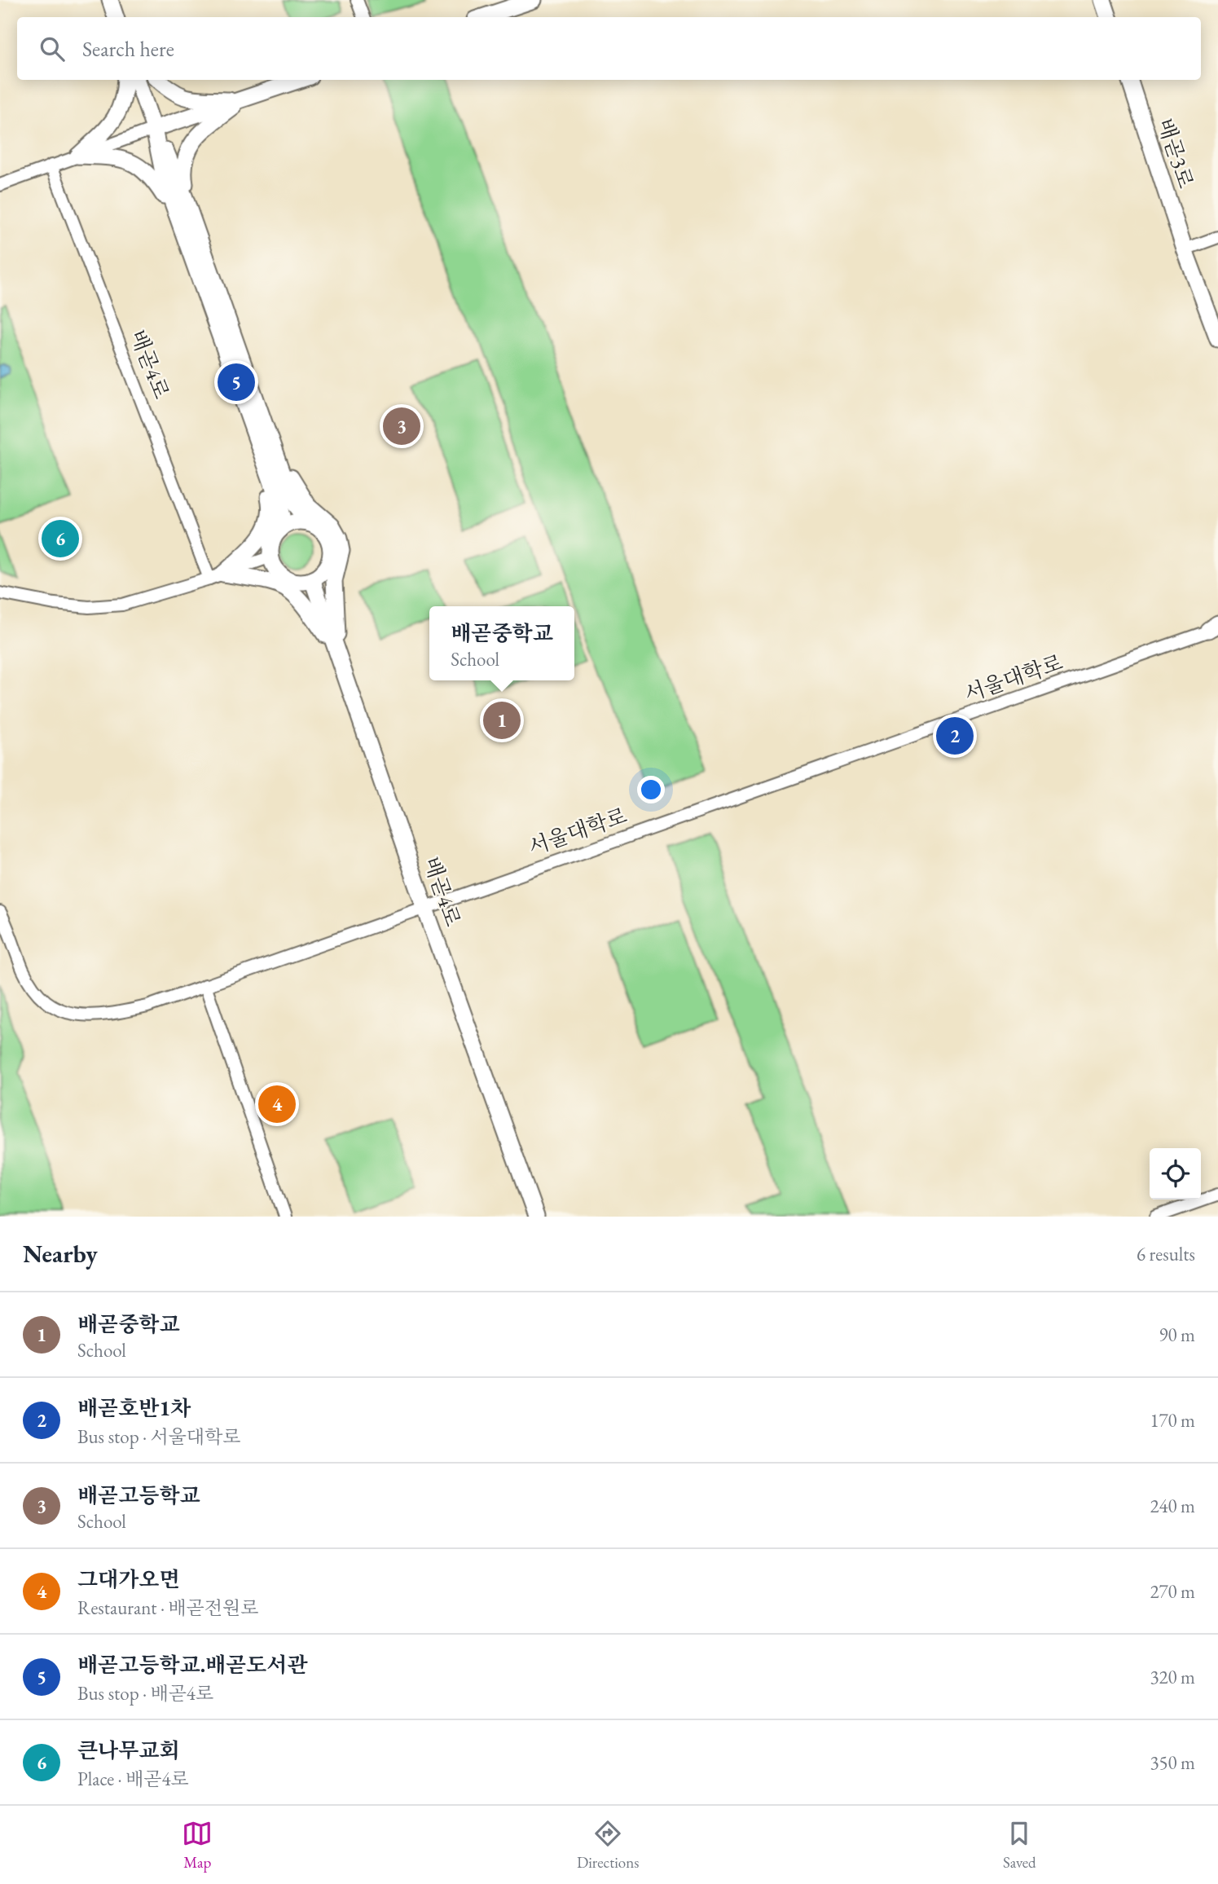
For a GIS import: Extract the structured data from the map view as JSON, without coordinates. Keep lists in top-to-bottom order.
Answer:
{
  "streets": {
    "main road": ["배곧3로", "배곧4로"],
    "street": ["서울대학로"]
  },
  "crossings": [
    ["배곧4로", "서울대학로"]
  ],
  "page": {
    "search": "Search here",
    "pins": [
      "5",
      "3",
      "6",
      "1",
      "2",
      "4"
    ],
    "popup": ["배곧중학교", "School"],
    "heading": ["Nearby", "6 results"],
    "list": [
      {
        "mark": "1",
        "name": "배곧중학교",
        "note": "School",
        "value": "90 m"
      },
      {
        "mark": "2",
        "name": "배곧호반1차",
        "note": "Bus stop · 서울대학로",
        "value": "170 m"
      },
      {
        "mark": "3",
        "name": "배곧고등학교",
        "note": "School",
        "value": "240 m"
      },
      {
        "mark": "4",
        "name": "그대가오면",
        "note": "Restaurant · 배곧전원로",
        "value": "270 m"
      },
      {
        "mark": "5",
        "name": "배곧고등학교.배곧도서관",
        "note": "Bus stop · 배곧4로",
        "value": "320 m"
      },
      {
        "mark": "6",
        "name": "큰나무교회",
        "note": "Place · 배곧4로",
        "value": "350 m"
      }
    ],
    "nav": ["Map", "Directions", "Saved"]
  }
}
